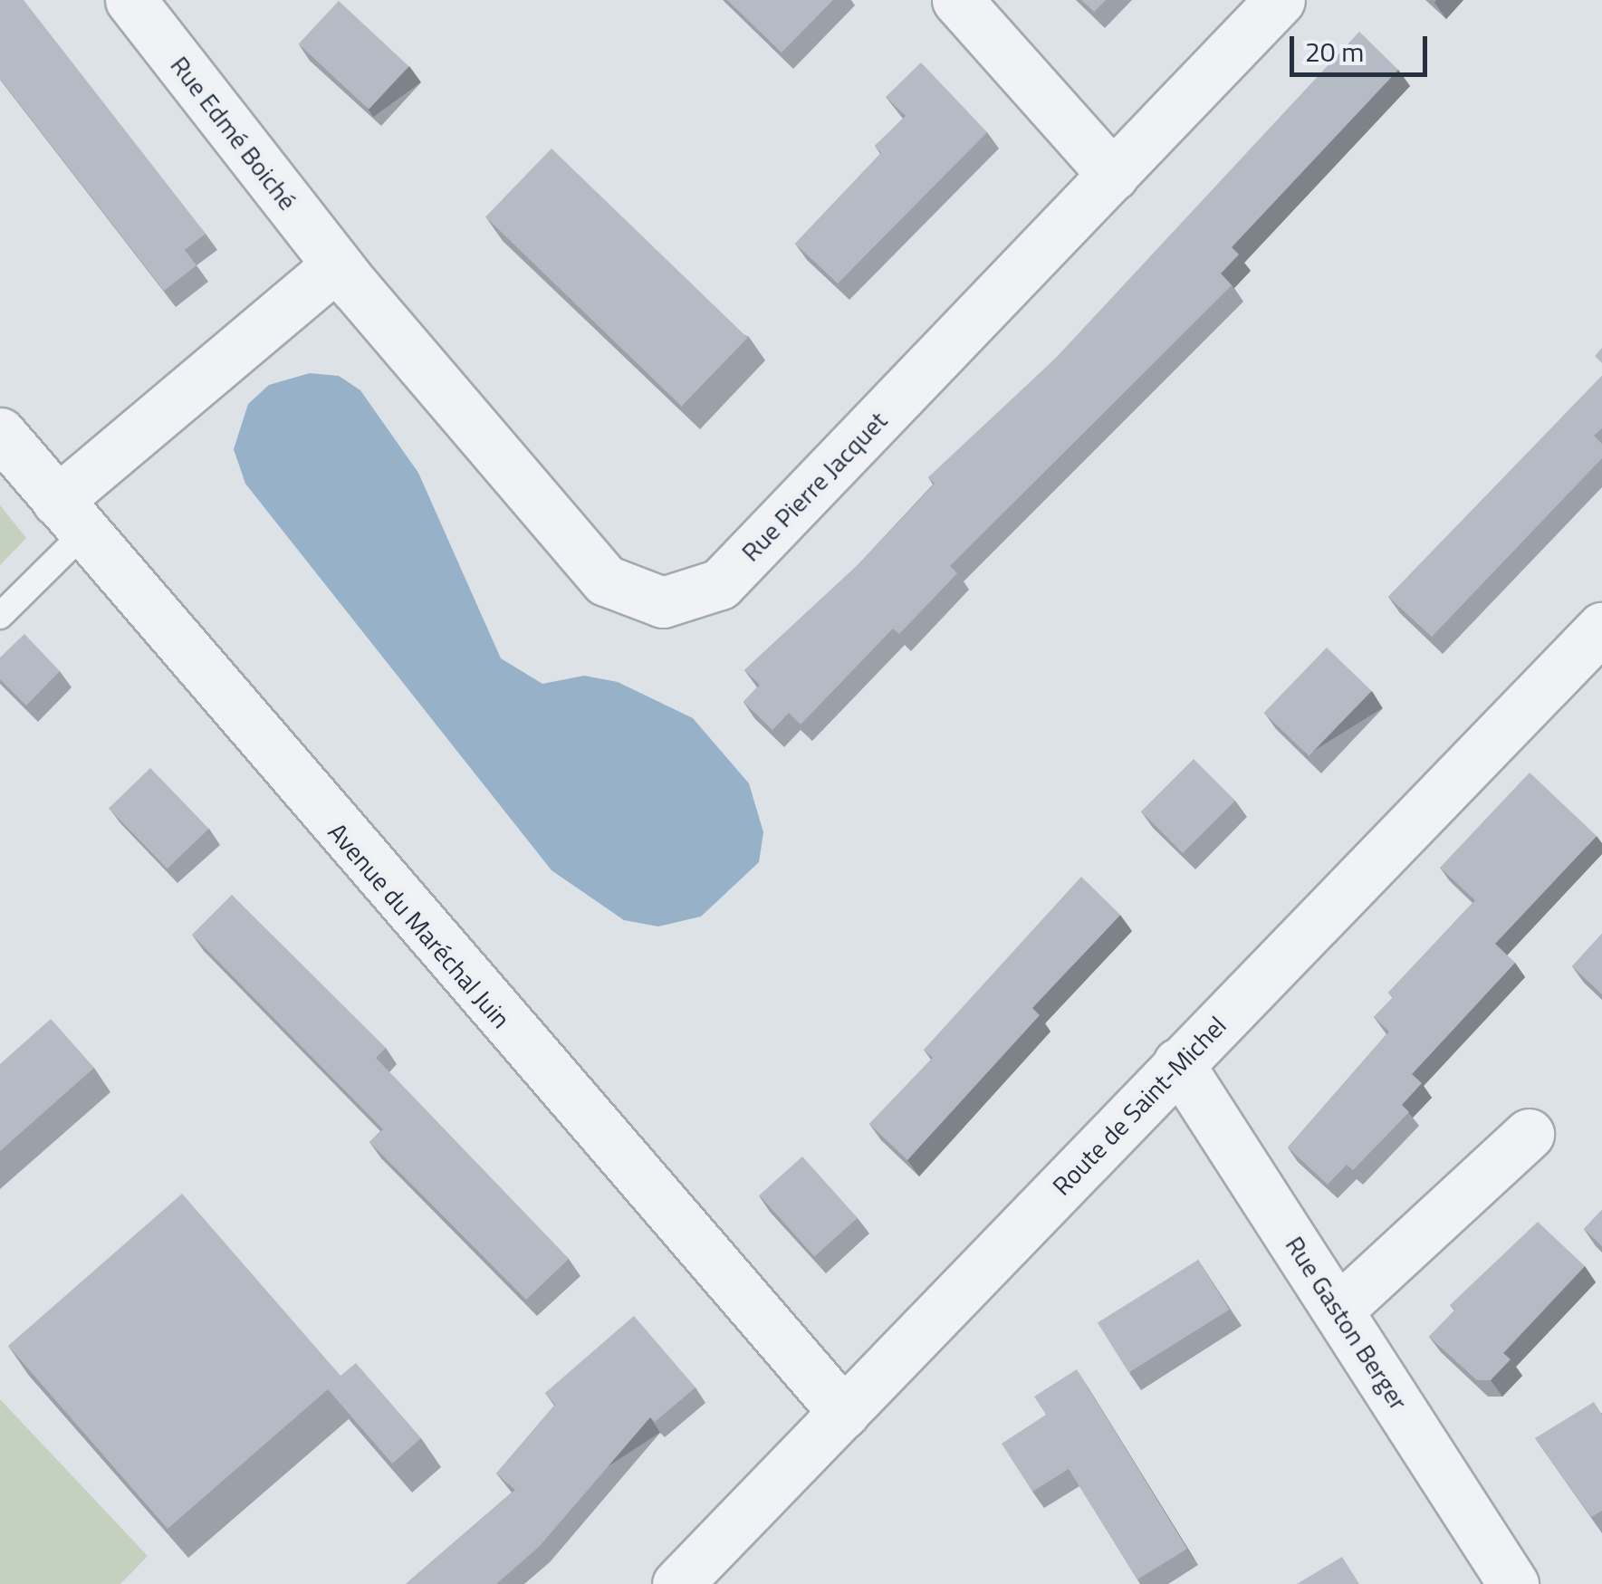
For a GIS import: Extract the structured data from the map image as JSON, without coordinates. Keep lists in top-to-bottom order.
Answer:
{
  "streets": {
    "street": [
      "Rue Edmé Boiché",
      "Rue Pierre Jacquet",
      "Avenue du Maréchal Juin",
      "Route de Saint-Michel",
      "Rue Gaston Berger"
    ]
  },
  "crossings": [
    ["Rue Edmé Boiché", "Rue Pierre Jacquet"],
    ["Avenue du Maréchal Juin", "Route de Saint-Michel"],
    ["Route de Saint-Michel", "Rue Gaston Berger"]
  ],
  "scale_bar": "20 m"
}
